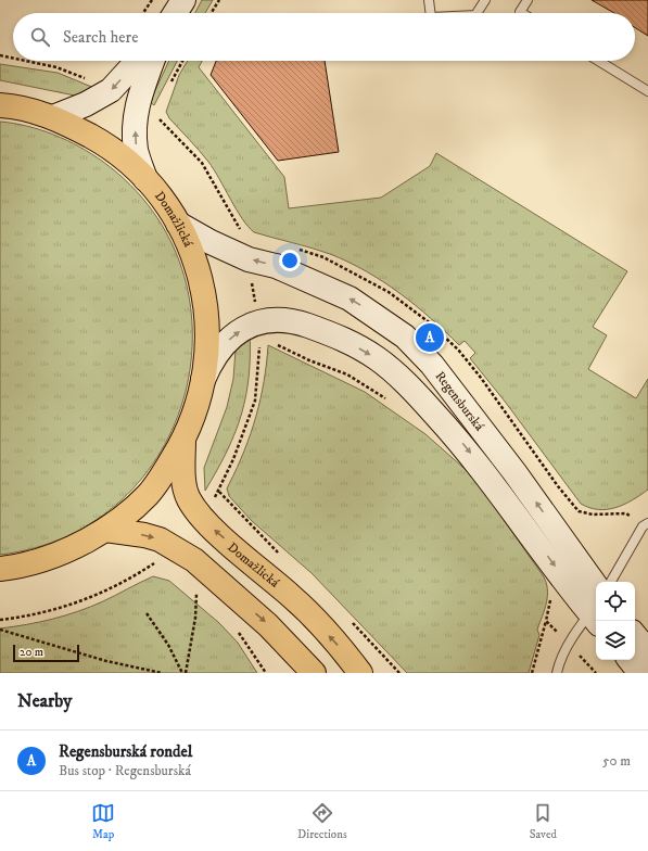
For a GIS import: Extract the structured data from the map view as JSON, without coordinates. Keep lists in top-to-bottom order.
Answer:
{
  "streets": {
    "main road": ["Domažlická", "Regensburská"]
  },
  "crossings": [
    ["Domažlická", "Regensburská"]
  ],
  "one_way": ["Domažlická"],
  "scale_bar": "20 m",
  "page": {
    "search": "Search here",
    "pins": "A",
    "scale": "20 m",
    "heading": "Nearby",
    "list": [
      {
        "mark": "A",
        "name": "Regensburská rondel",
        "note": "Bus stop · Regensburská",
        "value": "50 m"
      }
    ],
    "nav": ["Map", "Directions", "Saved"]
  }
}
